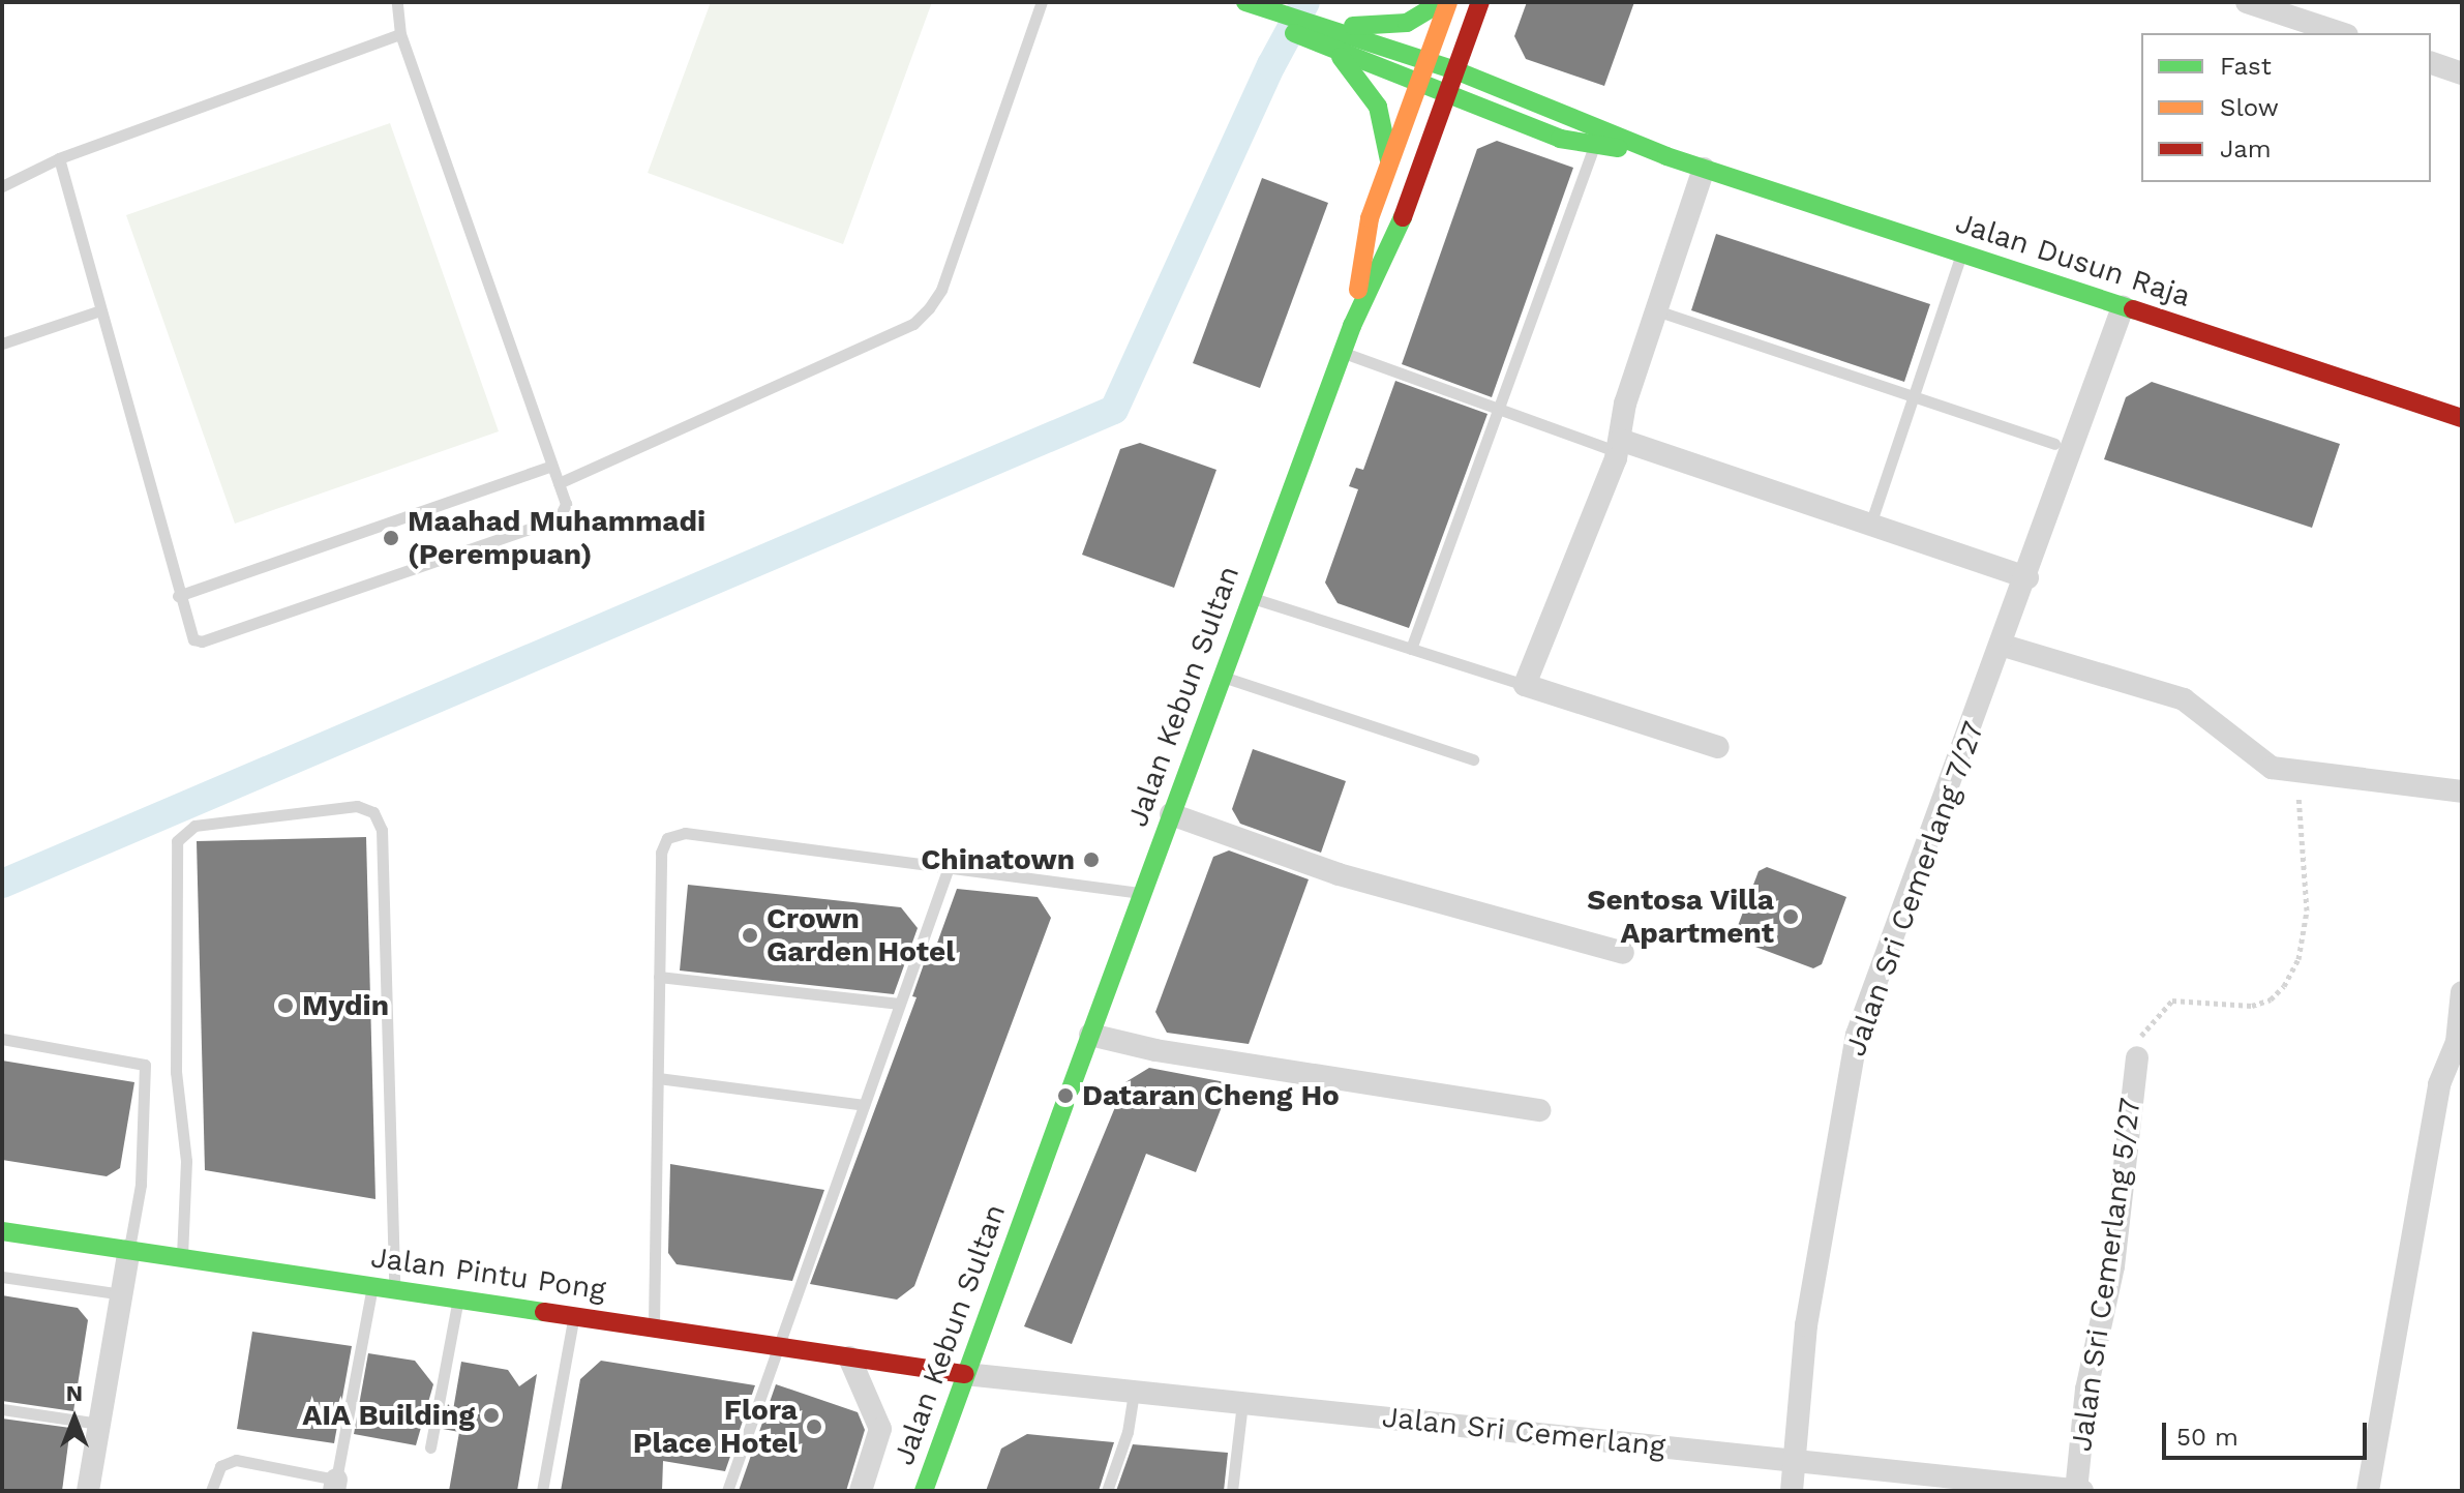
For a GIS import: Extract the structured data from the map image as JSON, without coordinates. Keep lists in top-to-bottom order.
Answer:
{
  "streets": {
    "main road": ["Jalan Dusun Raja", "Jalan Kebun Sultan", "Jalan Pintu Pong"],
    "street": ["Jalan Sri Cemerlang 7/27", "Jalan Sri Cemerlang 5/27", "Jalan Sri Cemerlang"]
  },
  "crossings": [
    ["Jalan Dusun Raja", "Jalan Kebun Sultan"],
    ["Jalan Dusun Raja", "Jalan Sri Cemerlang 7/27"],
    ["Jalan Kebun Sultan", "Jalan Pintu Pong"],
    ["Jalan Kebun Sultan", "Jalan Sri Cemerlang"],
    ["Jalan Sri Cemerlang 7/27", "Jalan Sri Cemerlang"],
    ["Jalan Pintu Pong", "Jalan Sri Cemerlang"],
    ["Jalan Sri Cemerlang 5/27", "Jalan Sri Cemerlang"]
  ],
  "places": [
    "Maahad Muhammadi (Perempuan)",
    "Chinatown",
    "Sentosa Villa Apartment",
    "Crown Garden Hotel",
    "Mydin",
    "Dataran Cheng Ho",
    "AIA Building",
    "Flora Place Hotel"
  ],
  "legend": ["Fast", "Slow", "Jam"],
  "scale_bar": "50 m",
  "north": "top"
}
